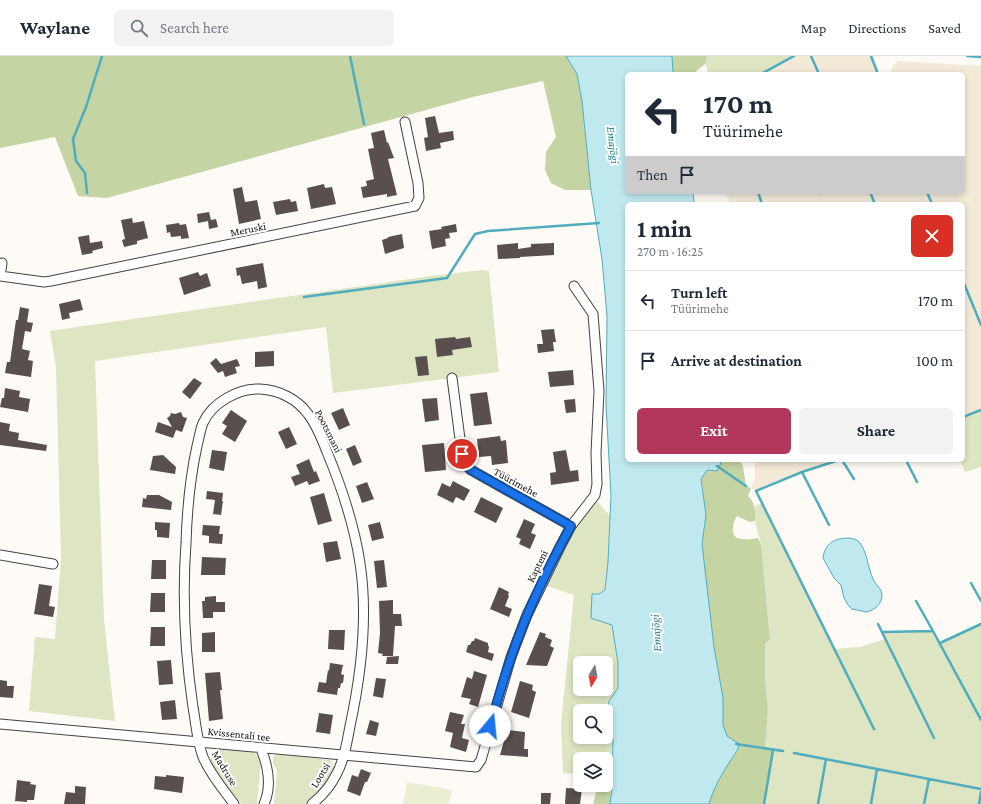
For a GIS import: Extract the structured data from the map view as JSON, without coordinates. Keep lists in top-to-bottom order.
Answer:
{
  "streets": {
    "street": [
      "Meruski",
      "Pootsmani",
      "Tüürimehe",
      "Kapteni",
      "Kvissentali tee",
      "Madruse",
      "Lootsi"
    ]
  },
  "crossings": [
    ["Pootsmani", "Kvissentali tee"],
    ["Pootsmani", "Madruse"],
    ["Pootsmani", "Lootsi"],
    ["Tüürimehe", "Kapteni"],
    ["Kapteni", "Kvissentali tee"],
    ["Kvissentali tee", "Madruse"],
    ["Kvissentali tee", "Lootsi"]
  ],
  "water": ["Emajõgi"],
  "north": "bottom",
  "page": {
    "header": "Waylane",
    "search": "Search here",
    "nav": ["Map", "Directions", "Saved"],
    "turn": ["170 m", "Tüürimehe"],
    "then": "Then",
    "heading": ["1 min", "270 m · 16:25"],
    "list": [
      {
        "name": "Turn left",
        "note": "Tüürimehe",
        "value": "170 m"
      },
      {
        "name": "Arrive at destination",
        "value": "100 m"
      }
    ],
    "buttons": ["Exit", "Share"]
  }
}
